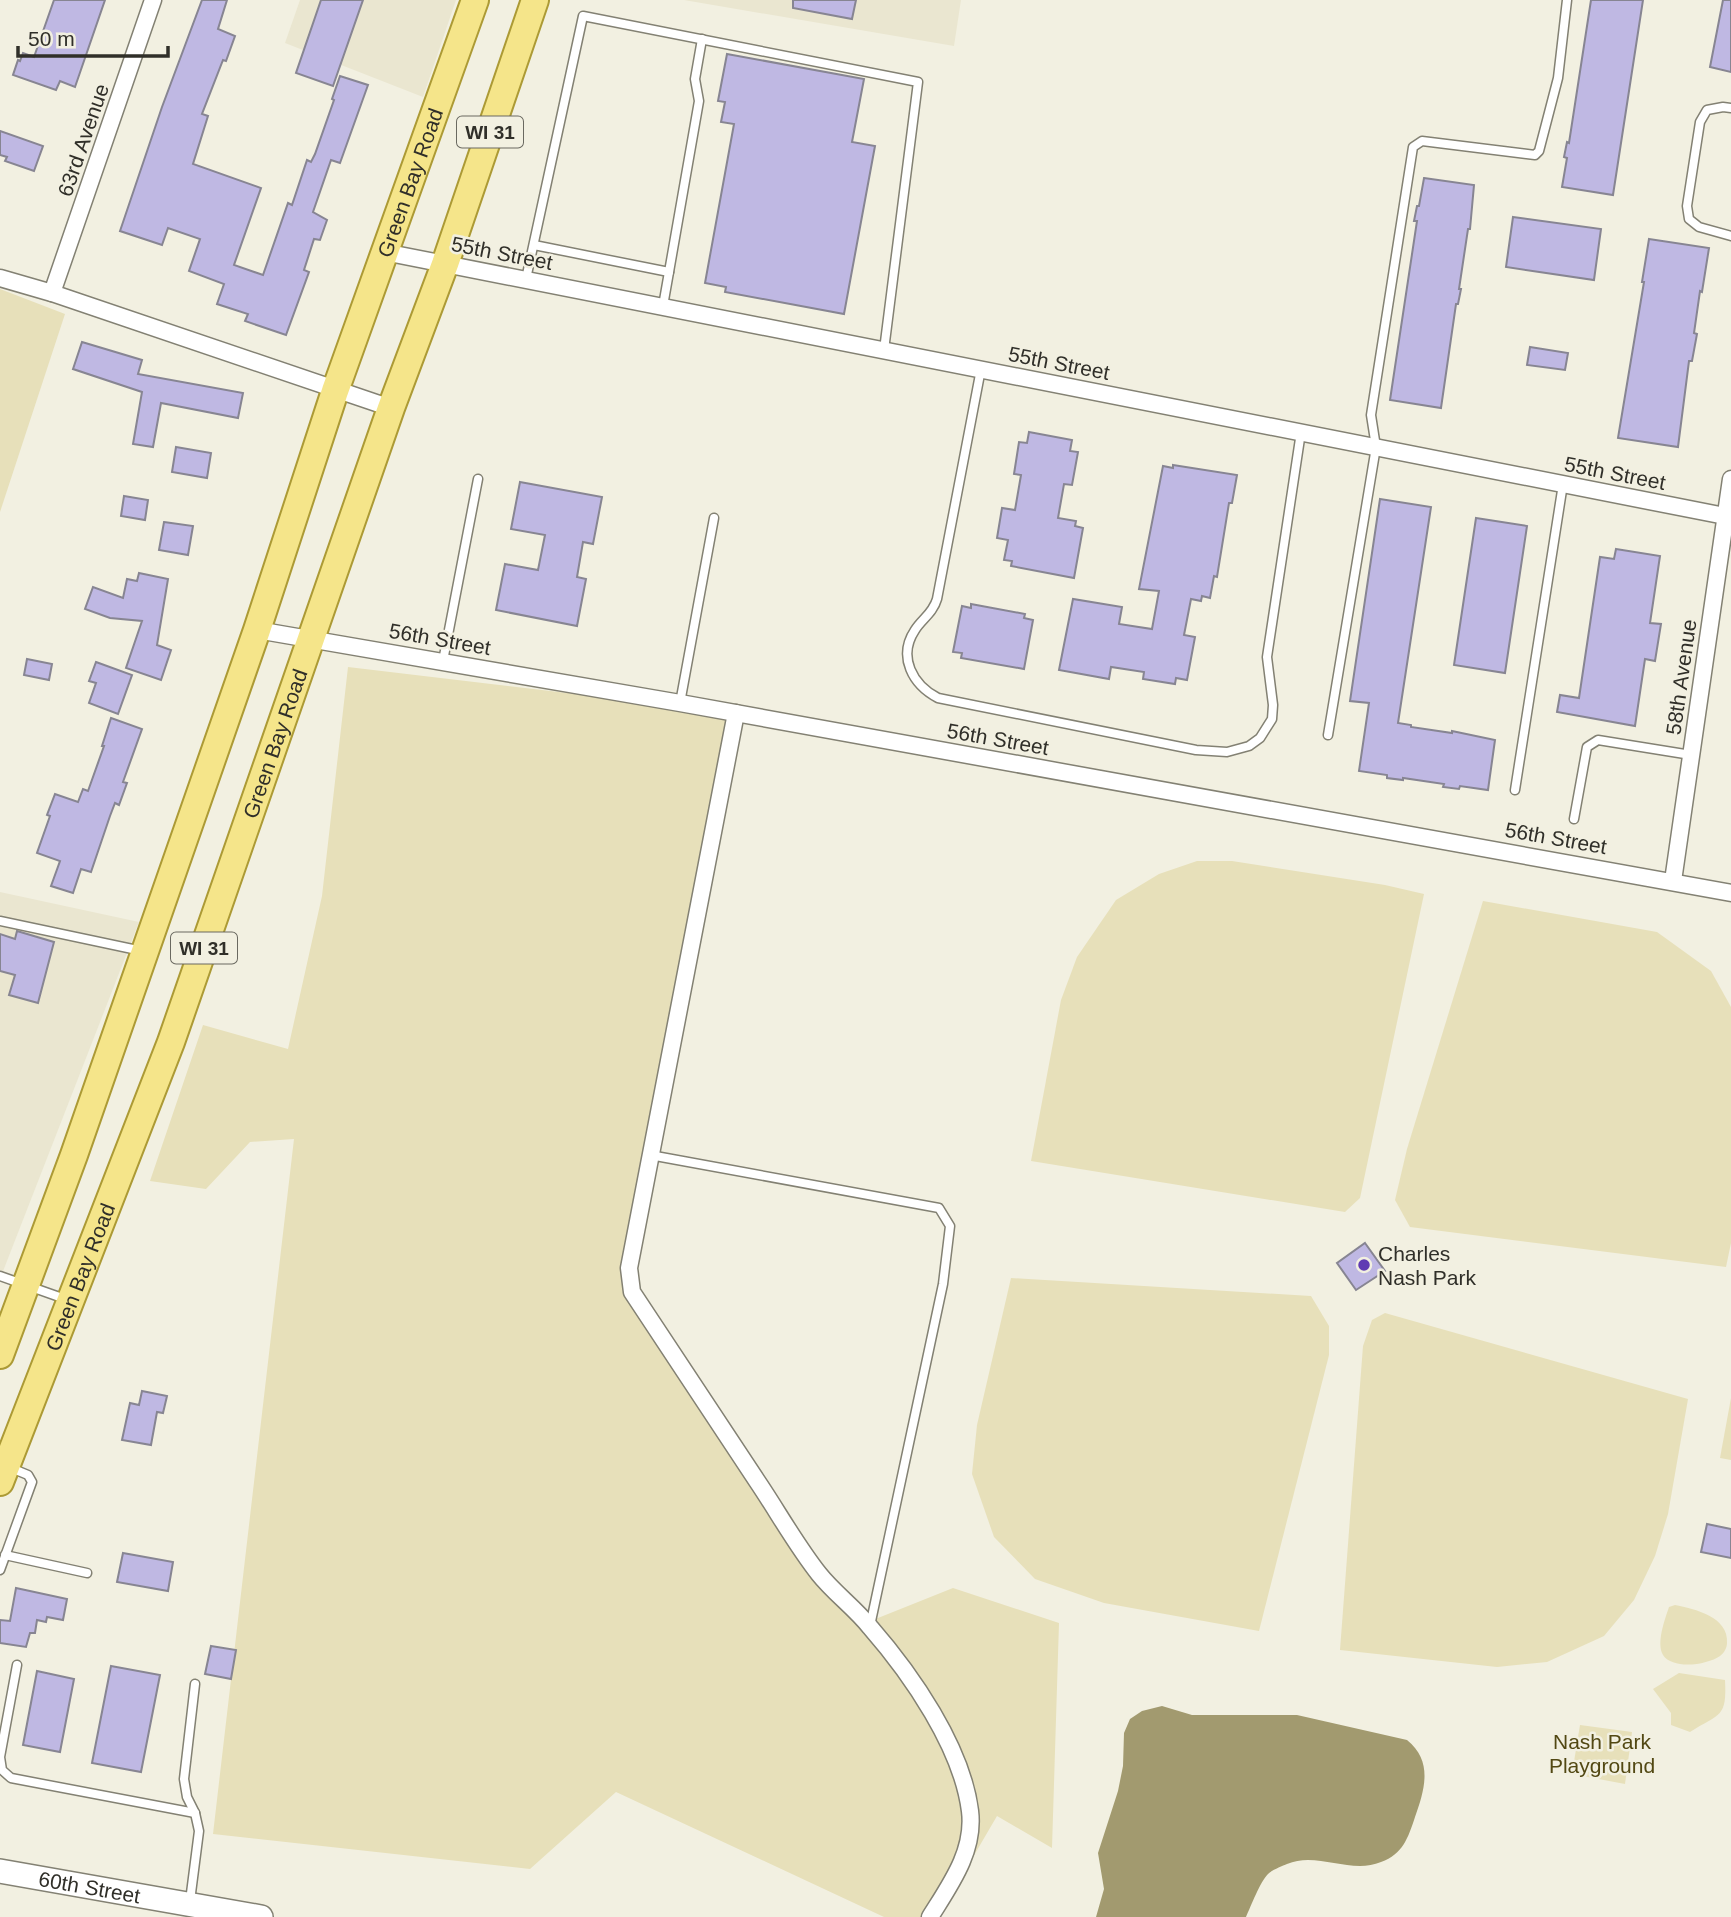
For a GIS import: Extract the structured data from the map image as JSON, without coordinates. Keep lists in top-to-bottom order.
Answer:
{
  "streets": {
    "main road": ["WI 31", "Green Bay Road"],
    "street": [
      "63rd Avenue",
      "55th Street",
      "56th Street",
      "58th Avenue",
      "60th Street"
    ]
  },
  "crossings": [
    ["Green Bay Road", "55th Street"],
    ["Green Bay Road", "56th Street"],
    ["55th Street", "58th Avenue"],
    ["56th Street", "58th Avenue"]
  ],
  "parks": ["Nash Park Playground"],
  "places": ["Charles Nash Park"],
  "scale_bar": "50 m"
}
